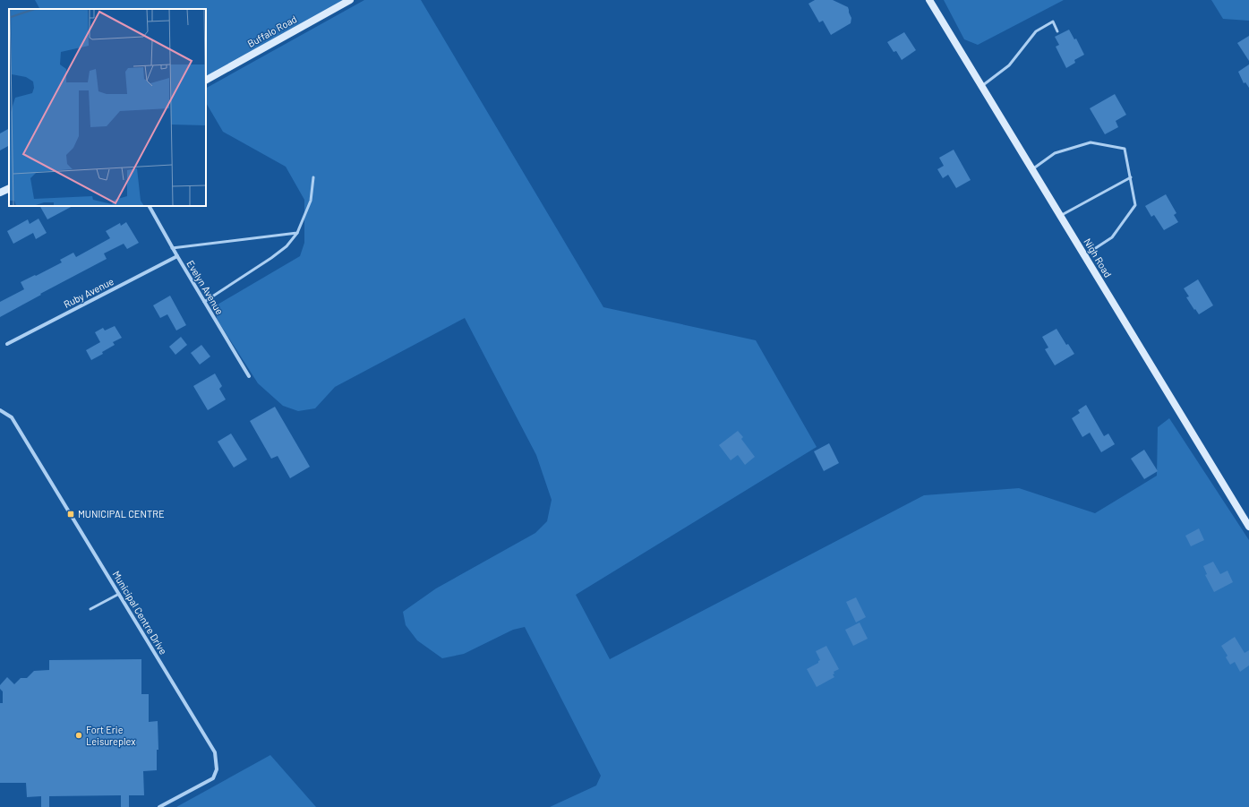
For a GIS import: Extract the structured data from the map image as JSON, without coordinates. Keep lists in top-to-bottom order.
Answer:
{
  "streets": {
    "street": [
      "Buffalo Road",
      "Nigh Road",
      "Evelyn Avenue",
      "Ruby Avenue",
      "Municipal Centre Drive"
    ]
  },
  "crossings": [
    ["Evelyn Avenue", "Ruby Avenue"]
  ],
  "places": {
    "transit": ["MUNICIPAL CENTRE"],
    "other": ["Fort Erie Leisureplex"]
  }
}
